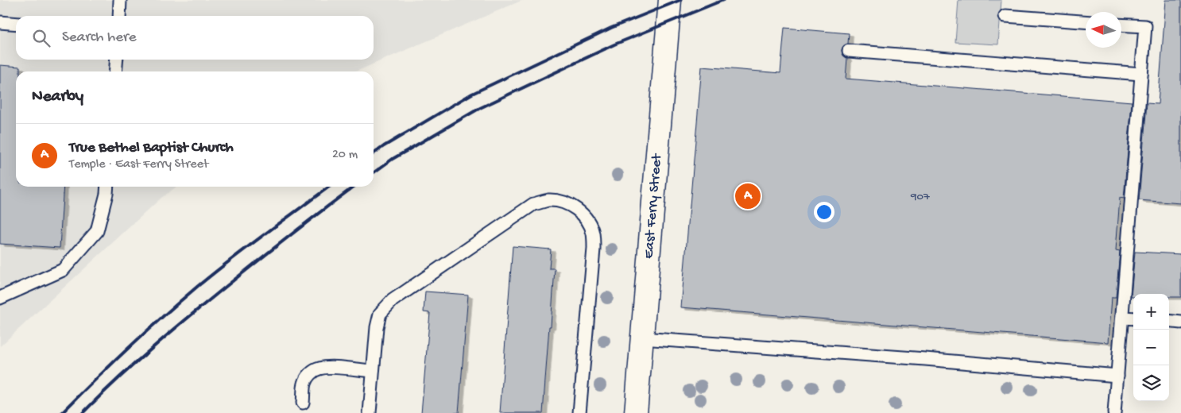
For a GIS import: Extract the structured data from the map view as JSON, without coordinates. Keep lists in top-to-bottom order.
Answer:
{
  "streets": {
    "street": ["East Ferry Street"]
  },
  "house_numbers": ["907"],
  "north": "left",
  "page": {
    "search": "Search here",
    "heading": "Nearby",
    "list": [
      {
        "mark": "A",
        "name": "True Bethel Baptist Church",
        "note": "Temple · East Ferry Street",
        "value": "20 m"
      }
    ],
    "pins": "A",
    "map_buttons": ["+", "−"]
  }
}
